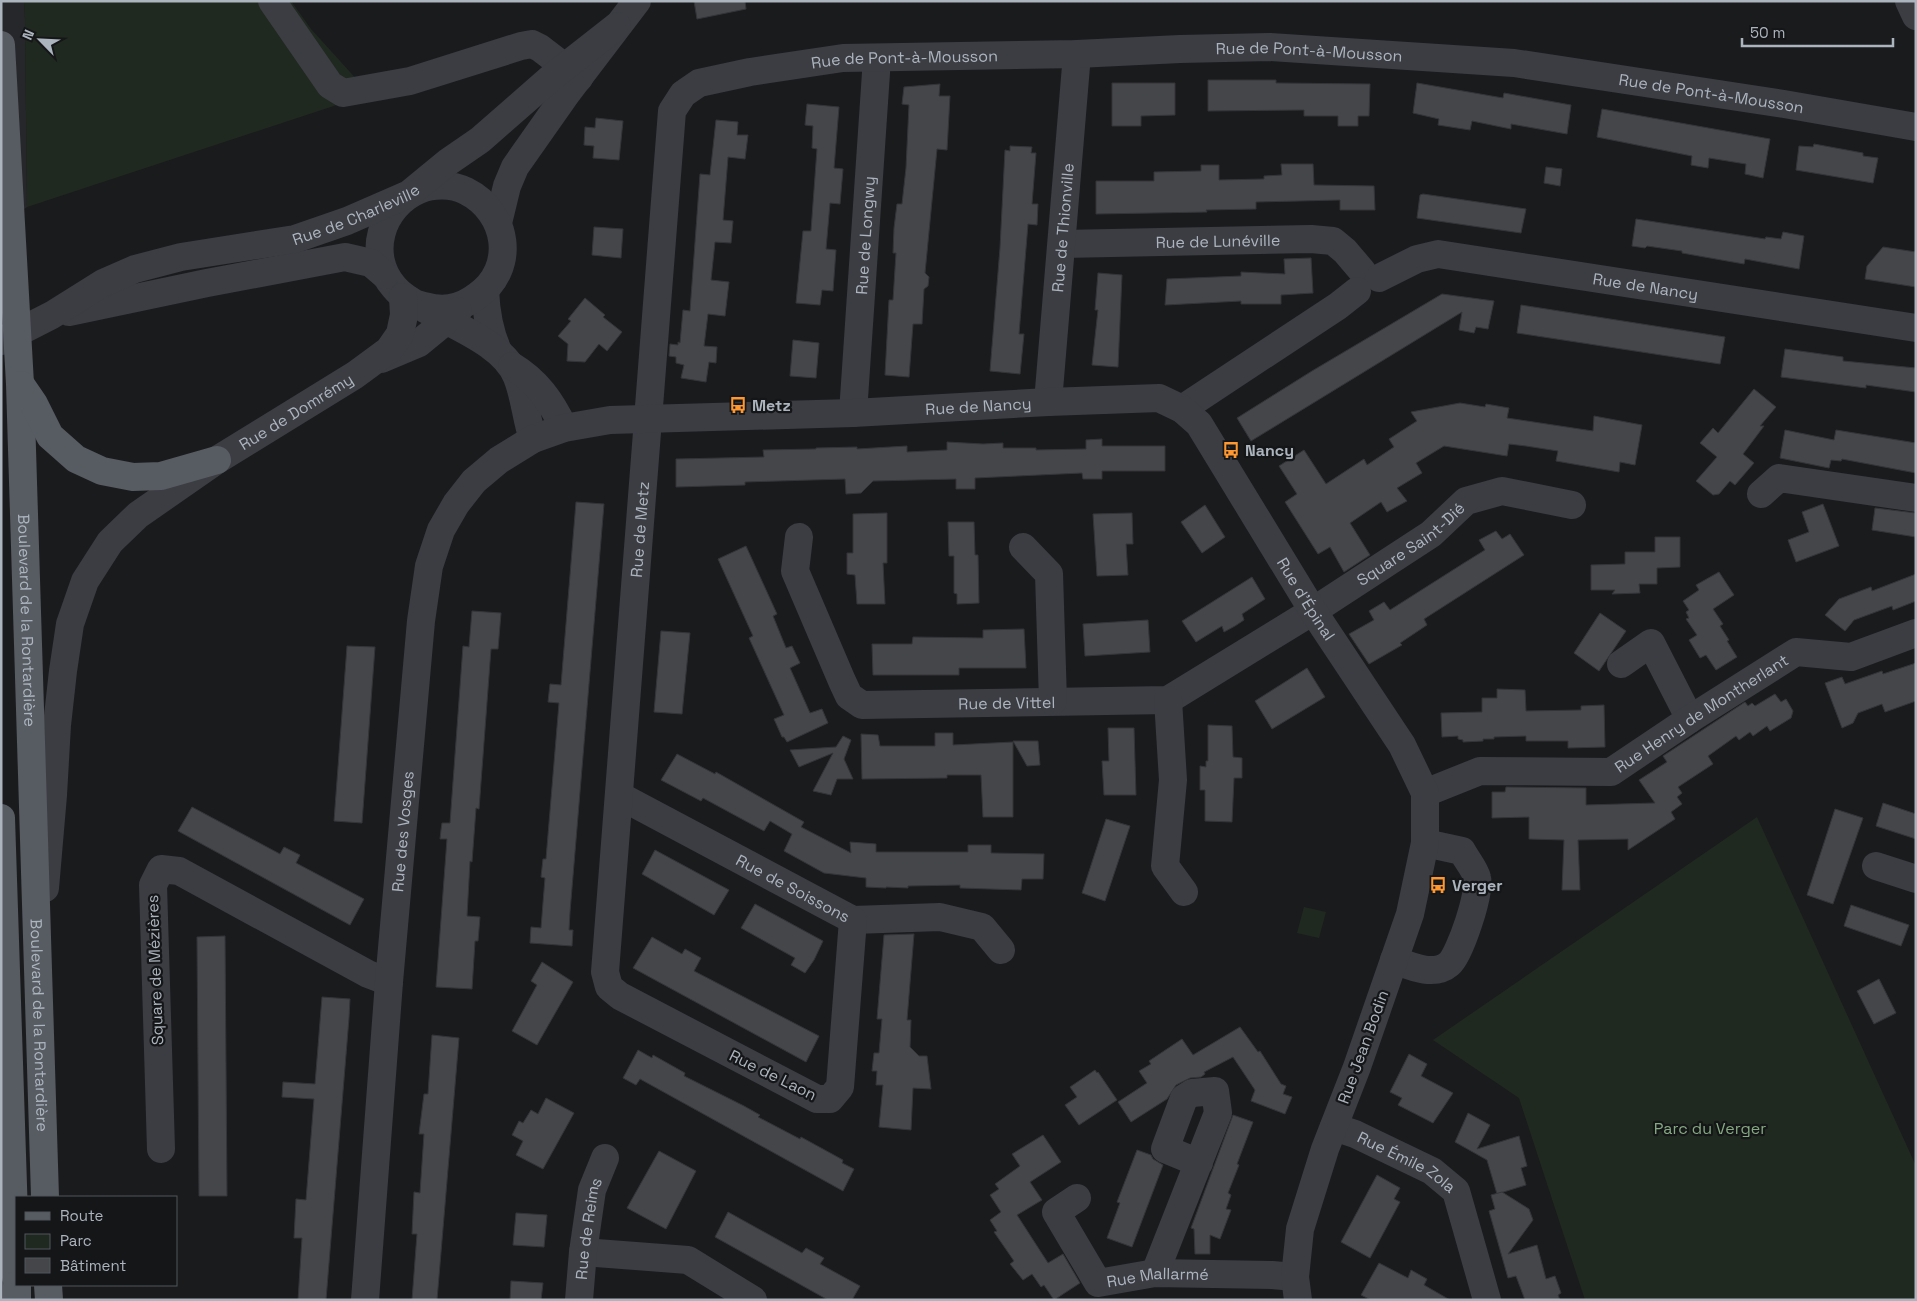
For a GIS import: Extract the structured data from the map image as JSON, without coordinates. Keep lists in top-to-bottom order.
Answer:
{
  "streets": {
    "main road": ["Boulevard de la Rontardière"],
    "street": [
      "Rue de Pont-à-Mousson",
      "Rue de Charleville",
      "Rue de Thionville",
      "Rue de Longwy",
      "Rue de Lunéville",
      "Rue de Nancy",
      "Rue de Domrémy",
      "Rue de Metz",
      "Square Saint-Dié",
      "Rue d’Épinal",
      "Rue de Vittel",
      "Rue Henry de Montherlant",
      "Rue des Vosges",
      "Rue de Soissons",
      "Square de Mézières",
      "Rue Jean Bodin",
      "Rue de Laon",
      "Rue Émile Zola",
      "Rue de Reims",
      "Rue Mallarmé"
    ]
  },
  "crossings": [
    ["Rue de Pont-à-Mousson", "Rue de Thionville"],
    ["Rue de Pont-à-Mousson", "Rue de Longwy"],
    ["Rue de Pont-à-Mousson", "Rue de Metz"],
    ["Rue de Charleville", "Rue de Domrémy"],
    ["Rue de Thionville", "Rue de Lunéville"],
    ["Rue de Thionville", "Rue de Nancy"],
    ["Rue de Longwy", "Rue de Nancy"],
    ["Rue de Lunéville", "Rue de Nancy"],
    ["Rue de Nancy", "Rue de Metz"],
    ["Rue de Nancy", "Rue d’Épinal"],
    ["Rue de Nancy", "Rue des Vosges"],
    ["Rue de Domrémy", "Boulevard de la Rontardière"],
    ["Rue de Metz", "Rue de Soissons"],
    ["Rue de Metz", "Rue de Laon"],
    ["Square Saint-Dié", "Rue d’Épinal"],
    ["Rue d’Épinal", "Rue Henry de Montherlant"],
    ["Rue d’Épinal", "Rue Jean Bodin"],
    ["Rue Henry de Montherlant", "Rue Jean Bodin"],
    ["Rue des Vosges", "Square de Mézières"],
    ["Rue de Soissons", "Rue de Laon"],
    ["Rue Jean Bodin", "Rue Émile Zola"],
    ["Rue Jean Bodin", "Rue Mallarmé"]
  ],
  "parks": ["Parc du Verger"],
  "places": {
    "bus stop": ["Metz", "Nancy", "Verger"]
  },
  "legend": ["Route", "Parc", "Bâtiment"],
  "scale_bar": "50 m",
  "north": "top left"
}
